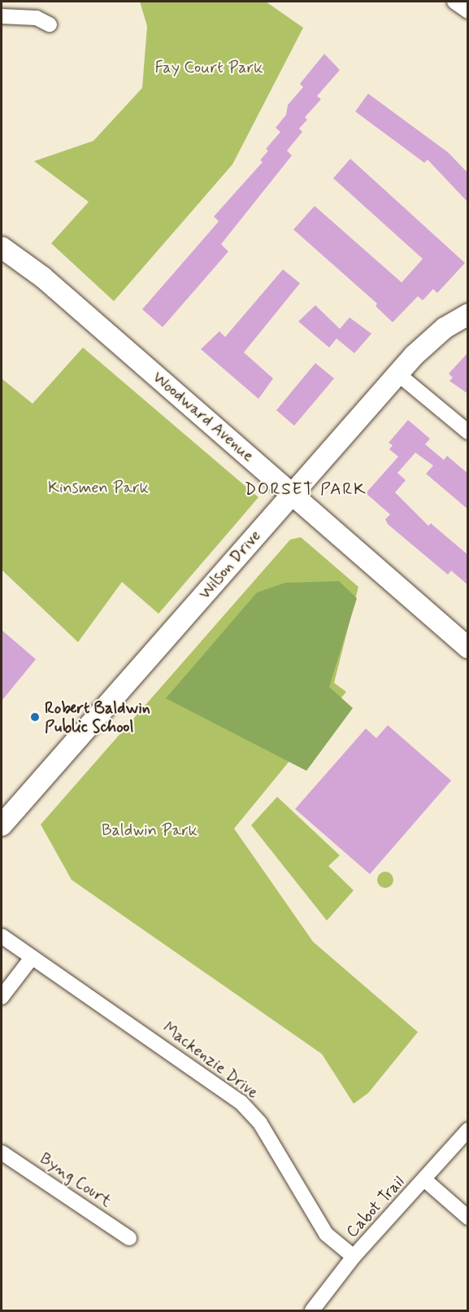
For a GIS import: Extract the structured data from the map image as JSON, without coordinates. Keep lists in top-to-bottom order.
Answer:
{
  "streets": {
    "street": [
      "Woodward Avenue",
      "Wilson Drive",
      "Mackenzie Drive",
      "Byng Court",
      "Cabot Trail"
    ]
  },
  "crossings": [
    ["Woodward Avenue", "Wilson Drive"],
    ["Mackenzie Drive", "Cabot Trail"]
  ],
  "districts": ["DORSET PARK"],
  "parks": ["Fay Court Park", "Kinsmen Park", "Baldwin Park"],
  "places": ["Robert Baldwin Public School"]
}
